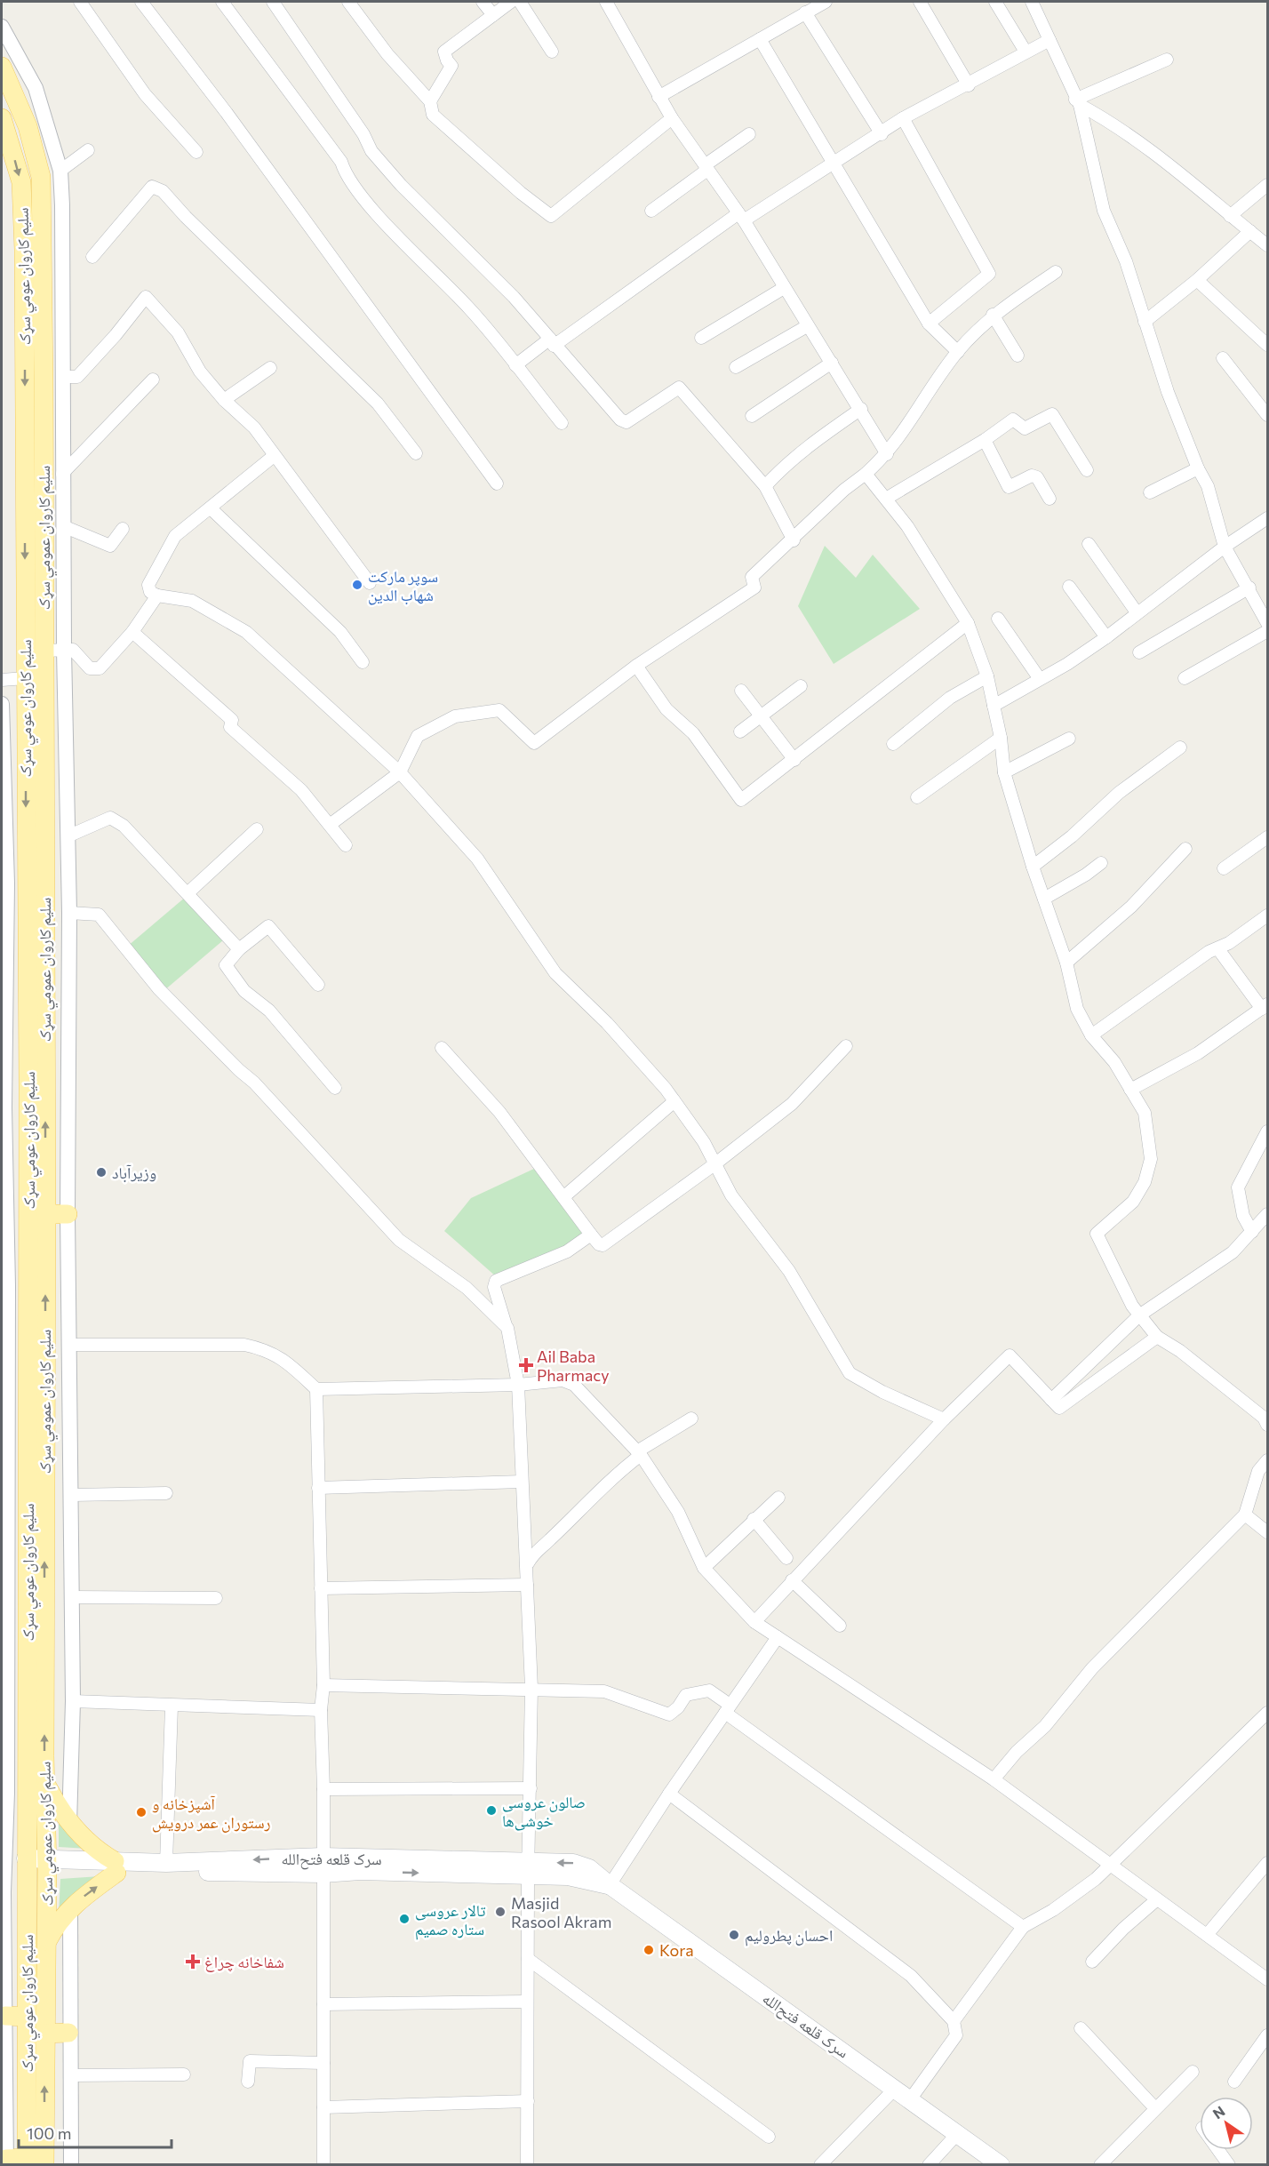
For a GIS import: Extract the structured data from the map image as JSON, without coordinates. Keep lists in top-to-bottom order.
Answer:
{
  "streets": {
    "main road": ["سلیم کاروان عومي سړک", "سلیم کاروان عمومي سړک", "سرک قلعه فتح‌الله"]
  },
  "crossings": [
    ["سلیم کاروان عومي سړک", "سلیم کاروان عمومي سړک"],
    ["سلیم کاروان عومي سړک", "سرک قلعه فتح‌الله"],
    ["سلیم کاروان عمومي سړک", "سرک قلعه فتح‌الله"]
  ],
  "one_way": ["سلیم کاروان عومي سړک", "سلیم کاروان عمومي سړک"],
  "places": {
    "other": [
      "سوپر مارکت شهاب الدین",
      "وزیرآباد",
      "صالون عروسی خوشی‌ها",
      "آشپزخانه و رستوران عمر درویش",
      "Masjid Rasool Akram",
      "تالار عروسی ستاره صمیم",
      "احسان پطرولیم",
      "Kora"
    ],
    "health": ["Ail Baba Pharmacy", "شفاخانه چراغ"]
  },
  "scale_bar": "100 m",
  "north": "top left"
}
